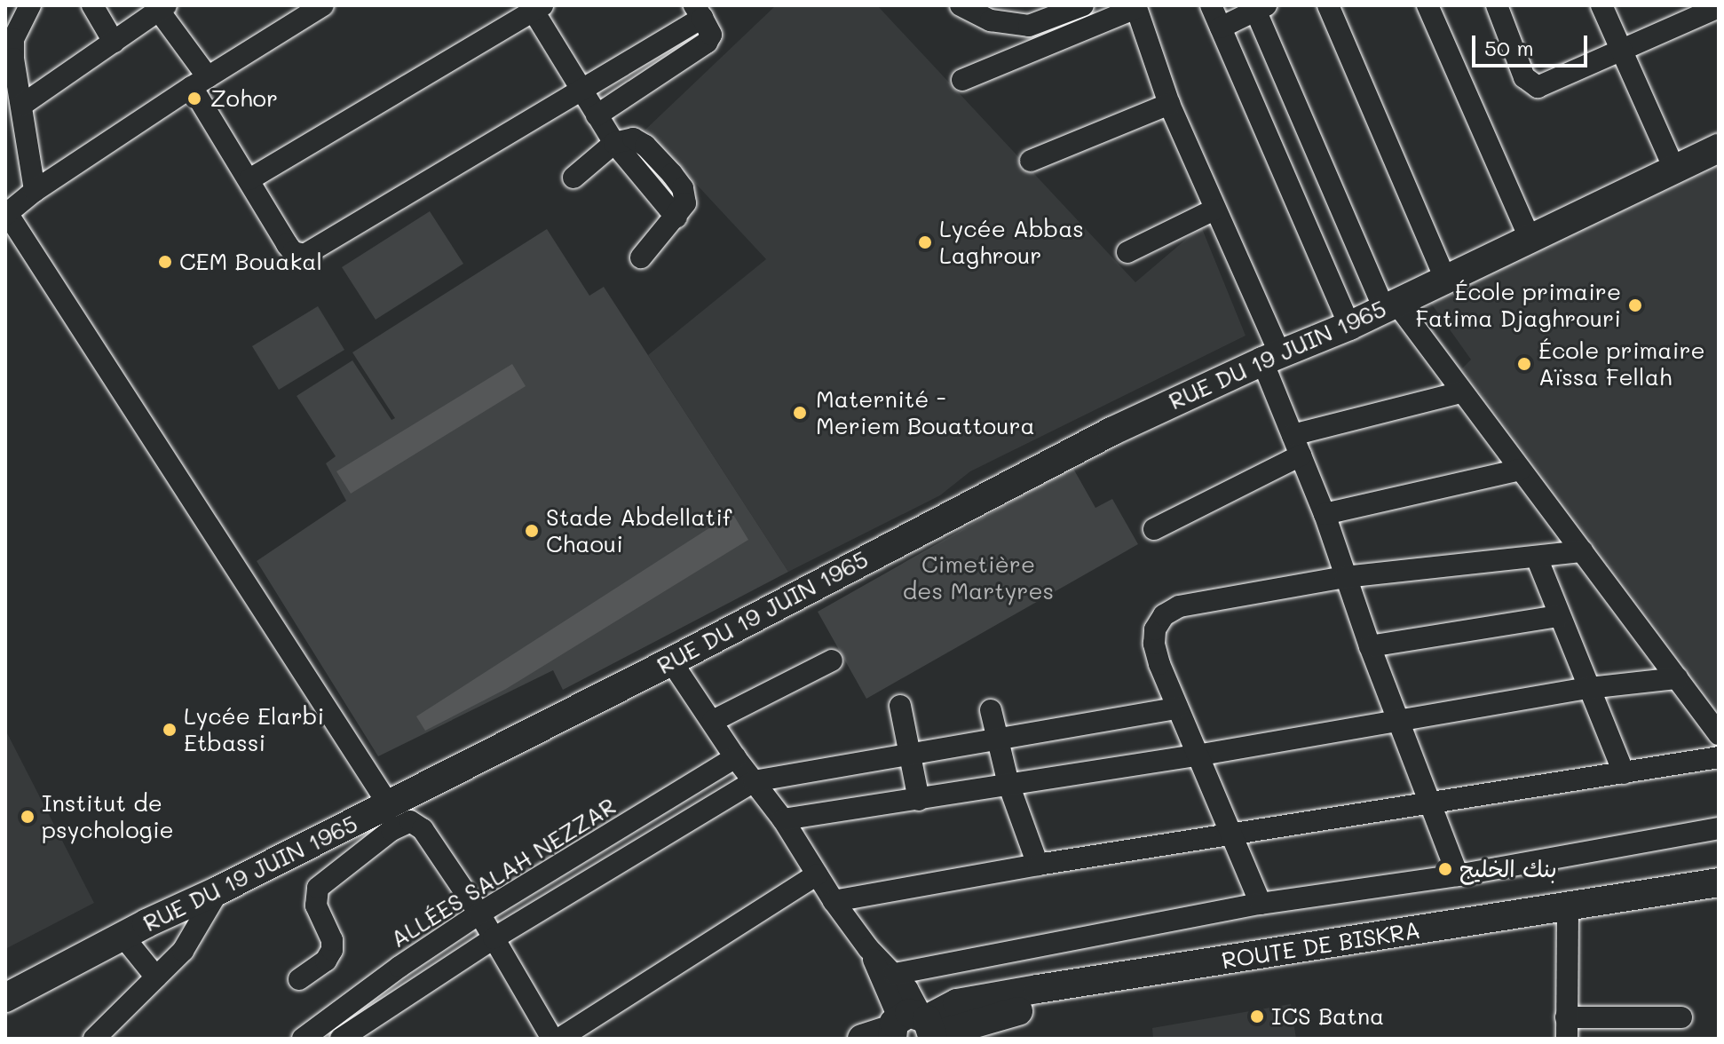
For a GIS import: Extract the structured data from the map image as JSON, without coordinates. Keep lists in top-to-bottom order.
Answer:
{
  "streets": {
    "main road": ["RUE DU 19 JUIN 1965", "ROUTE DE BISKRA"],
    "street": ["ALLÉES SALAH NEZZAR"]
  },
  "parks": ["Cimetière des Martyres"],
  "places": [
    "Zohor",
    "Lycée Abbas Laghrour",
    "CEM Bouakal",
    "École primaire Fatima Djaghrouri",
    "École primaire Aïssa Fellah",
    "Maternité - Meriem Bouattoura",
    "Stade Abdellatif Chaoui",
    "Lycée Elarbi Etbassi",
    "Institut de psychologie",
    "بنك الخليج",
    "ICS Batna"
  ],
  "scale_bar": "50 m"
}
